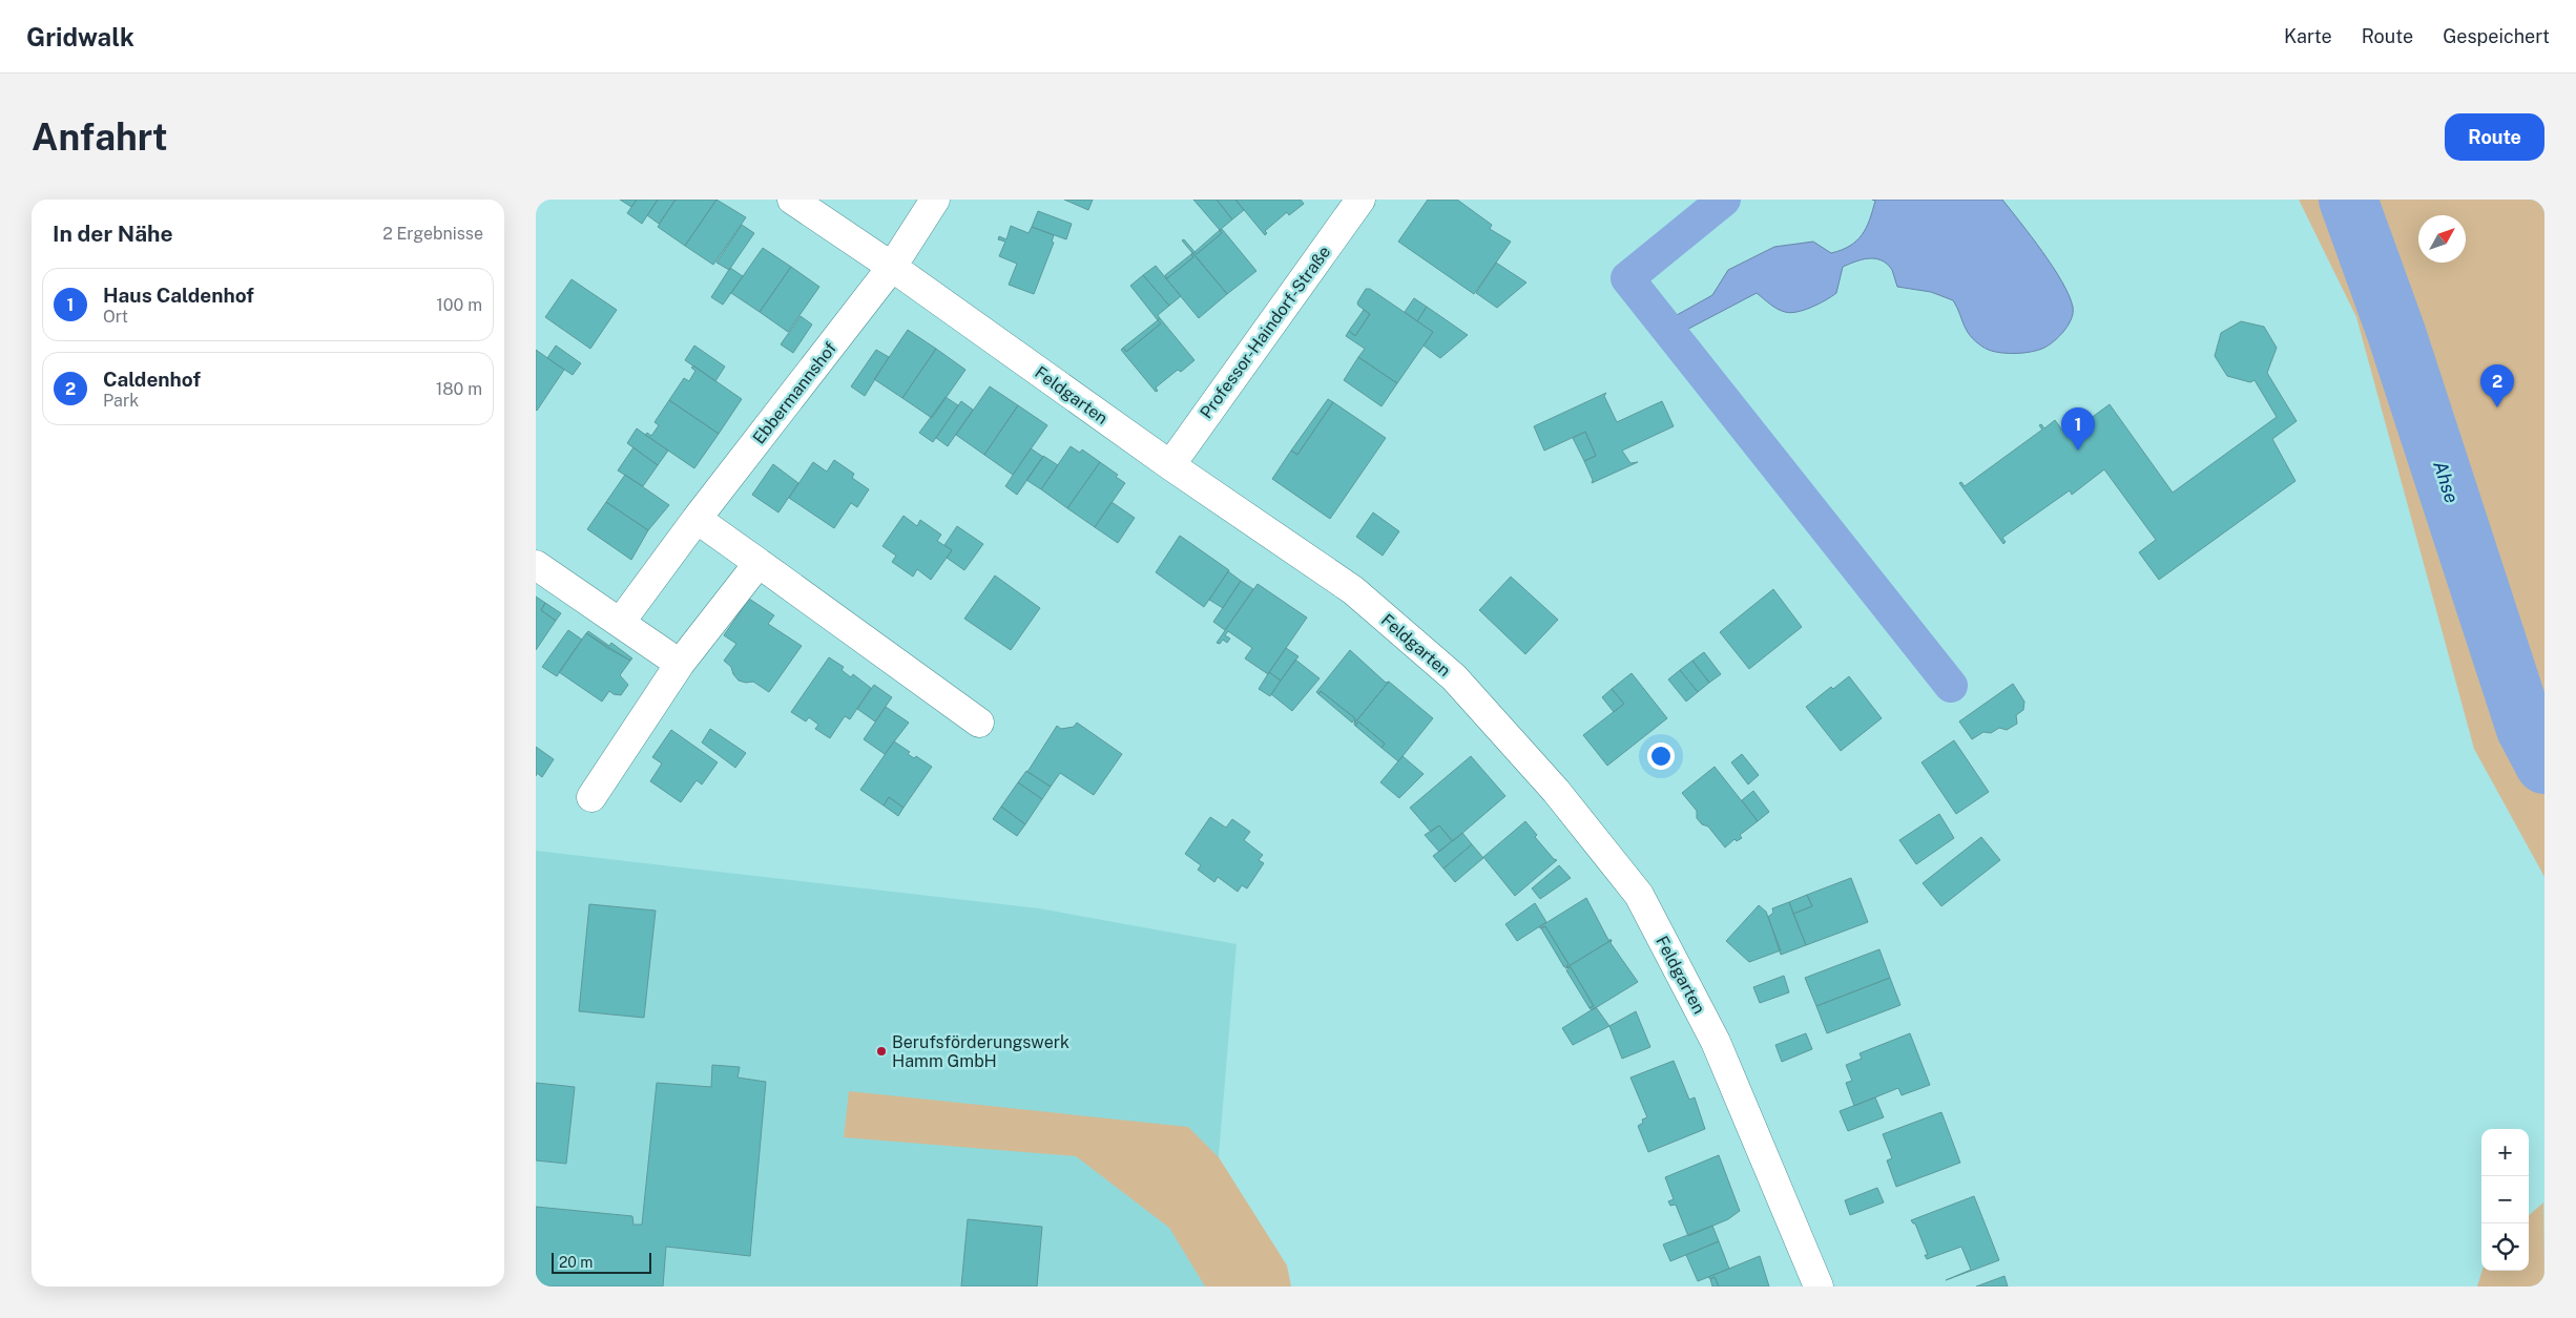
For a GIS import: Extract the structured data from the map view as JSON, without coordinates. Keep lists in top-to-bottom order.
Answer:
{
  "streets": {
    "street": ["Professor-Haindorf-Straße", "Ebbermannshof", "Feldgarten"]
  },
  "crossings": [
    ["Professor-Haindorf-Straße", "Feldgarten"],
    ["Ebbermannshof", "Feldgarten"]
  ],
  "water": ["Ahse"],
  "places": ["Berufsförderungswerk Hamm GmbH"],
  "scale_bar": "20 m",
  "north": "top right",
  "page": {
    "header": "Gridwalk",
    "nav": ["Karte", "Route", "Gespeichert"],
    "buttons": "Route",
    "title": "Anfahrt",
    "heading": ["In der Nähe", "2 Ergebnisse"],
    "list": [
      {
        "mark": "1",
        "name": "Haus Caldenhof",
        "note": "Ort",
        "value": "100 m"
      },
      {
        "mark": "2",
        "name": "Caldenhof",
        "note": "Park",
        "value": "180 m"
      }
    ],
    "pins": ["2", "1"],
    "map_buttons": ["+", "−"],
    "scale": "20 m"
  }
}
